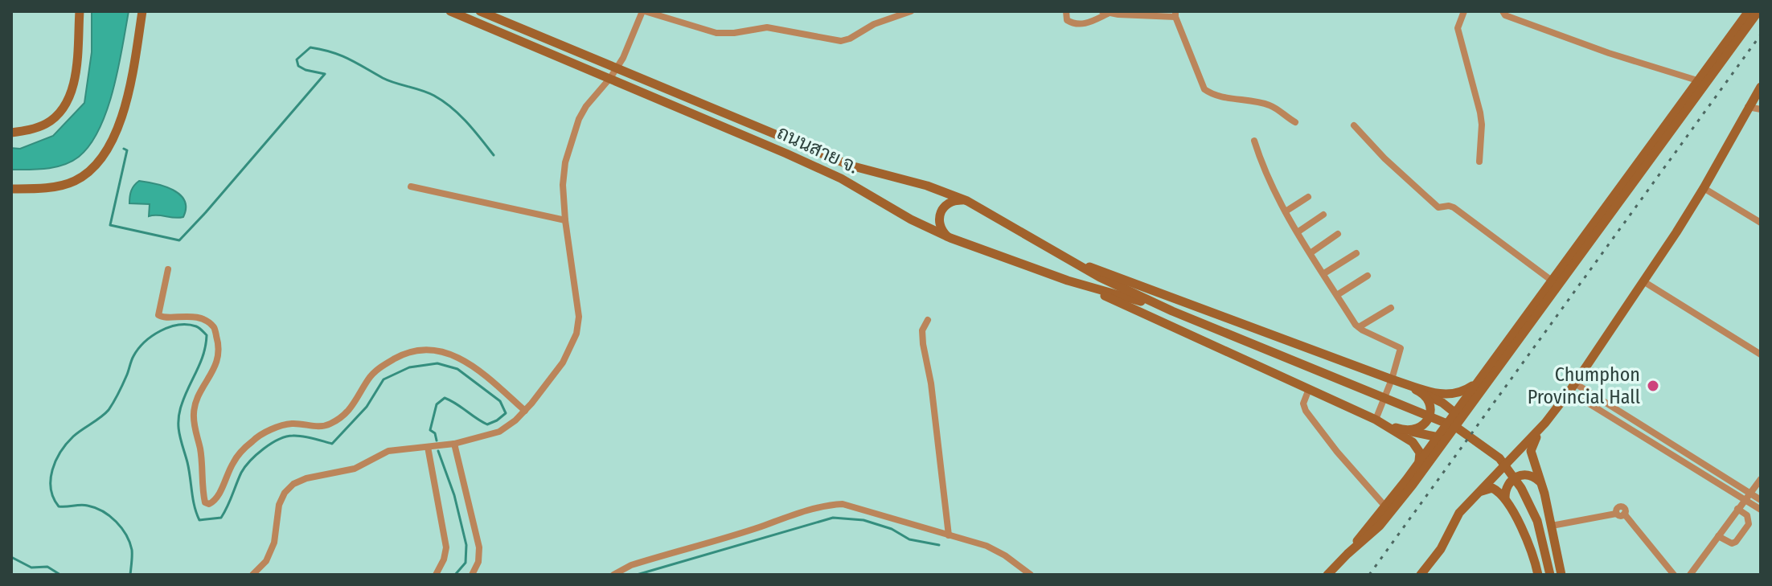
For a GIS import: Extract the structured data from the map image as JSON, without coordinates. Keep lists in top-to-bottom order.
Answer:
{
  "streets": {
    "main road": ["ถนนสาย จ."]
  },
  "places": ["Chumphon Provincial Hall"]
}
